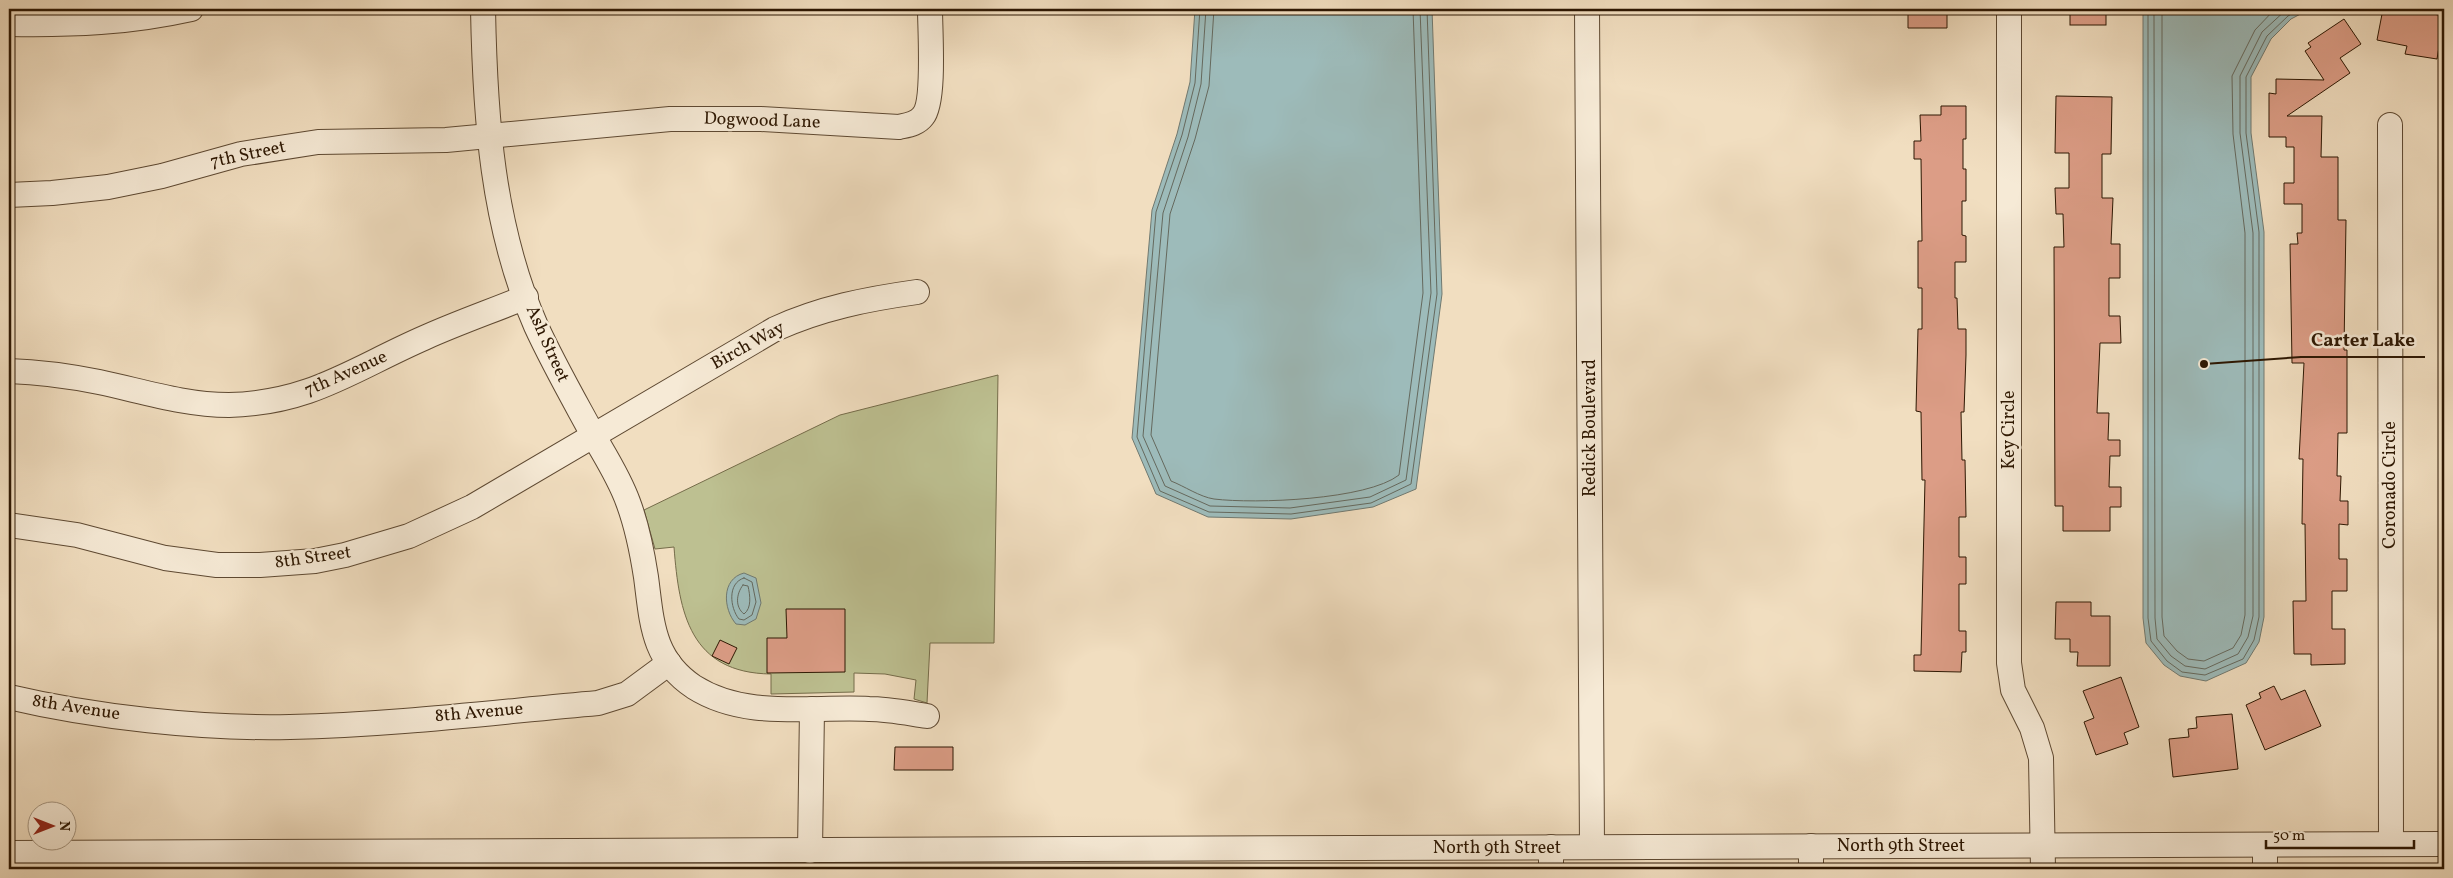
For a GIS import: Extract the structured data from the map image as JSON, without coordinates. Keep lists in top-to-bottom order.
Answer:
{
  "streets": {
    "street": [
      "Dogwood Lane",
      "7th Street",
      "Ash Street",
      "Birch Way",
      "7th Avenue",
      "Redick Boulevard",
      "Key Circle",
      "Coronado Circle",
      "8th Street",
      "8th Avenue",
      "North 9th Street"
    ]
  },
  "crossings": [
    ["Dogwood Lane", "7th Street"],
    ["Dogwood Lane", "Ash Street"],
    ["7th Street", "Ash Street"],
    ["Ash Street", "Birch Way"],
    ["Ash Street", "7th Avenue"],
    ["Ash Street", "8th Street"],
    ["Ash Street", "8th Avenue"],
    ["Birch Way", "8th Street"],
    ["Redick Boulevard", "North 9th Street"],
    ["Key Circle", "North 9th Street"],
    ["Coronado Circle", "North 9th Street"]
  ],
  "places": ["Carter Lake"],
  "scale_bar": "50 m",
  "north": "right"
}
